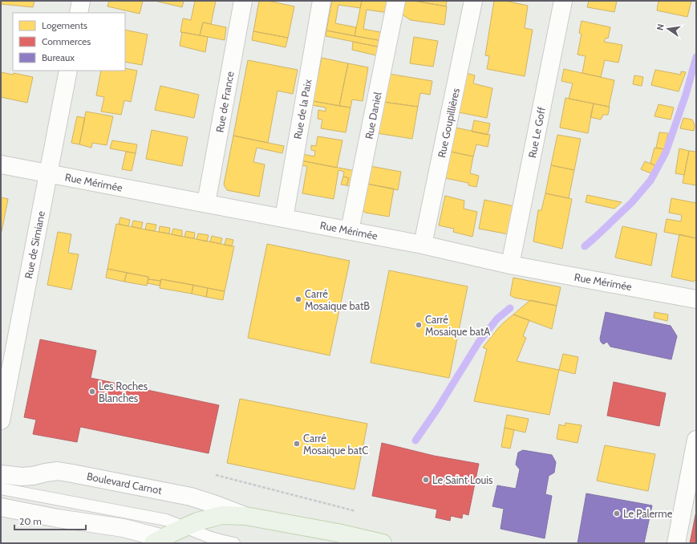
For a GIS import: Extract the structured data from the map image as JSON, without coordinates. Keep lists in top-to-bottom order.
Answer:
{
  "streets": {
    "main road": ["Boulevard Carnot"],
    "street": [
      "Rue de France",
      "Rue de la Paix",
      "Rue Daniel",
      "Rue Goupillières",
      "Rue Le Goff",
      "Rue Mérimée",
      "Rue de Simiane"
    ]
  },
  "crossings": [
    ["Rue de France", "Rue Mérimée"],
    ["Rue de la Paix", "Rue Mérimée"],
    ["Rue Daniel", "Rue Mérimée"],
    ["Rue Goupillières", "Rue Mérimée"],
    ["Rue Le Goff", "Rue Mérimée"],
    ["Rue Mérimée", "Rue de Simiane"]
  ],
  "places": [
    "Carré Mosaique batB",
    "Carré Mosaique batA",
    "Les Roches Blanches",
    "Carré Mosaique batC",
    "Le Saint Louis",
    "Le Palerme"
  ],
  "legend": ["Logements", "Commerces", "Bureaux"],
  "scale_bar": "20 m",
  "north": "left"
}
